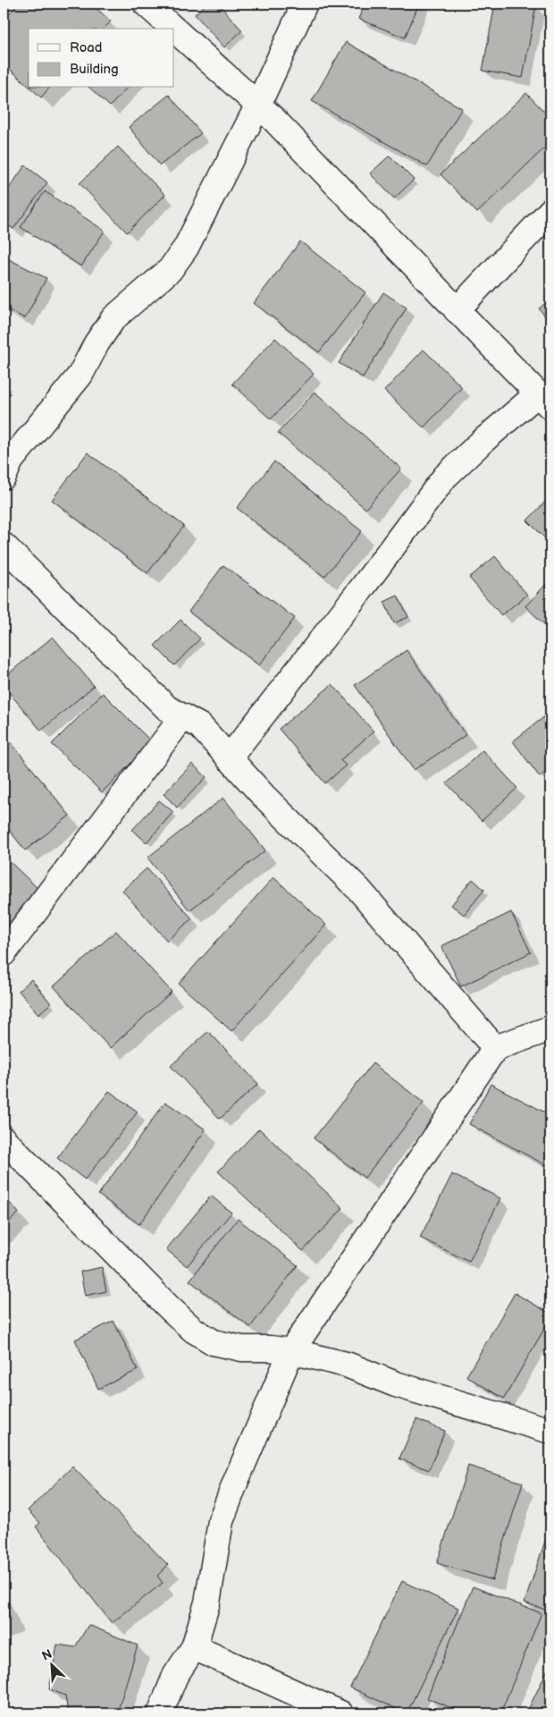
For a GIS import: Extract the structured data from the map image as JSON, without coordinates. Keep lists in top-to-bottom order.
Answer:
{
  "legend": ["Road", "Building"],
  "north": "top left"
}
